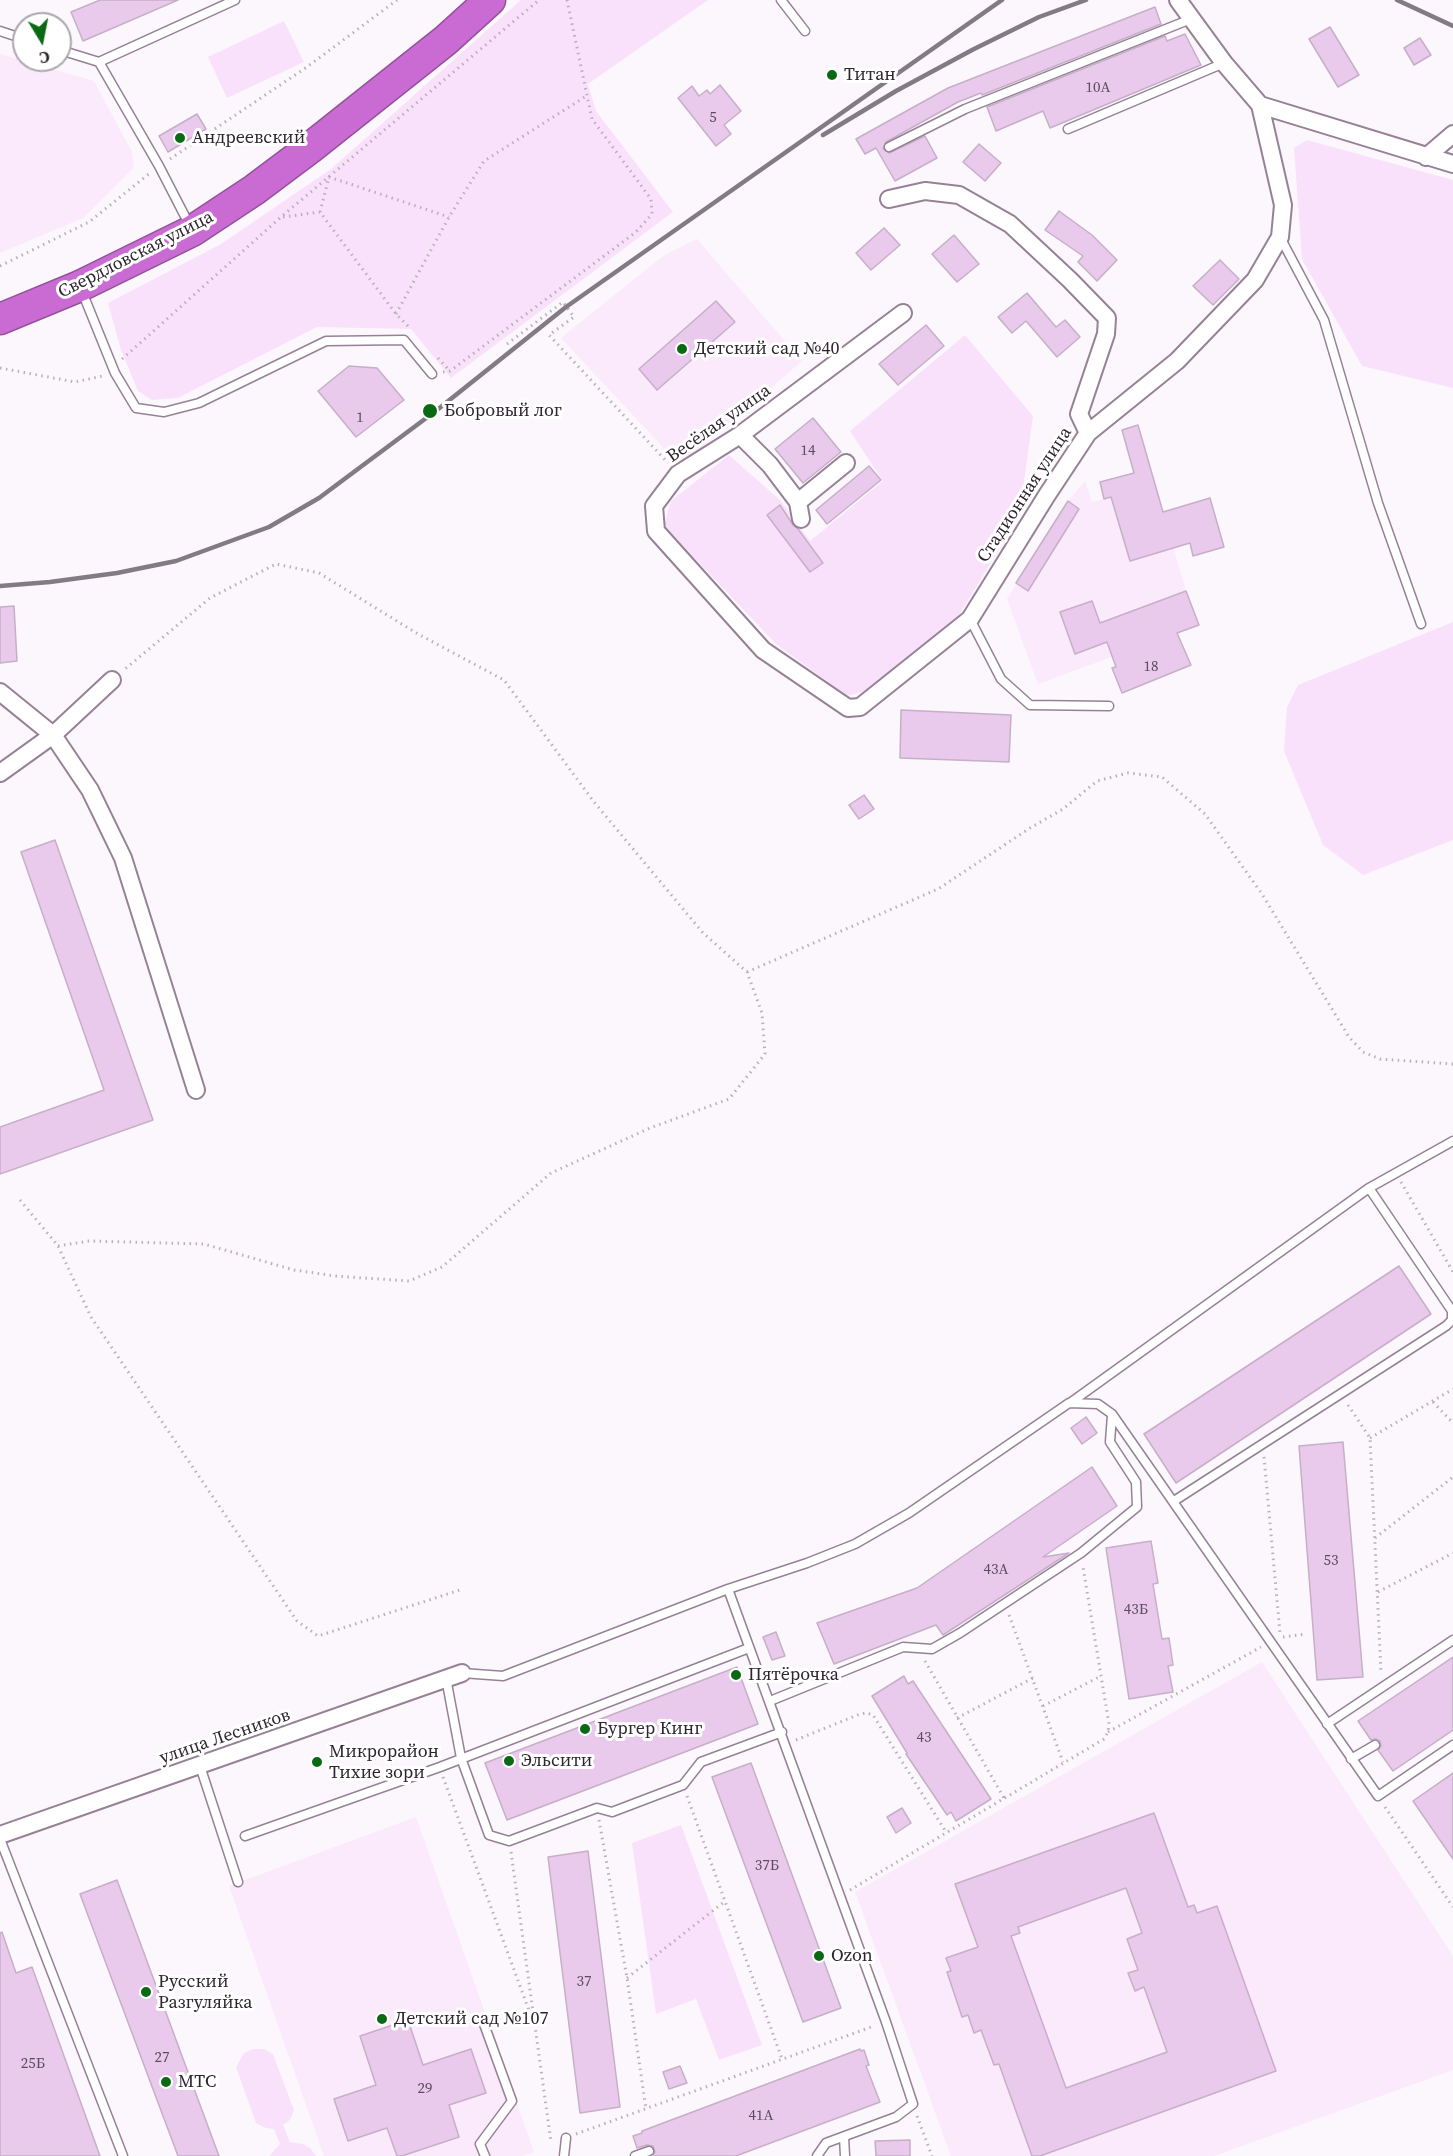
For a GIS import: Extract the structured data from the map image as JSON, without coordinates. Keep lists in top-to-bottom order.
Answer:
{
  "streets": {
    "highway": ["Свердловская улица"],
    "street": ["Весёлая улица", "Стадионная улица", "улица Лесников"]
  },
  "crossings": [
    ["Весёлая улица", "Стадионная улица"]
  ],
  "places": [
    "Титан",
    "Андреевский",
    "Детский сад №40",
    "Бобровый лог",
    "Пятёрочка",
    "Бургер Кинг",
    "Эльсити",
    "Микрорайон Тихие зори",
    "Ozon",
    "Русский Разгуляйка",
    "Детский сад №107",
    "МТС"
  ],
  "house_numbers": [
    "10А",
    "5",
    "1",
    "14",
    "18",
    "53",
    "43А",
    "43Б",
    "43",
    "37Б",
    "37",
    "27",
    "25Б",
    "29",
    "41А"
  ],
  "north": "bottom"
}
